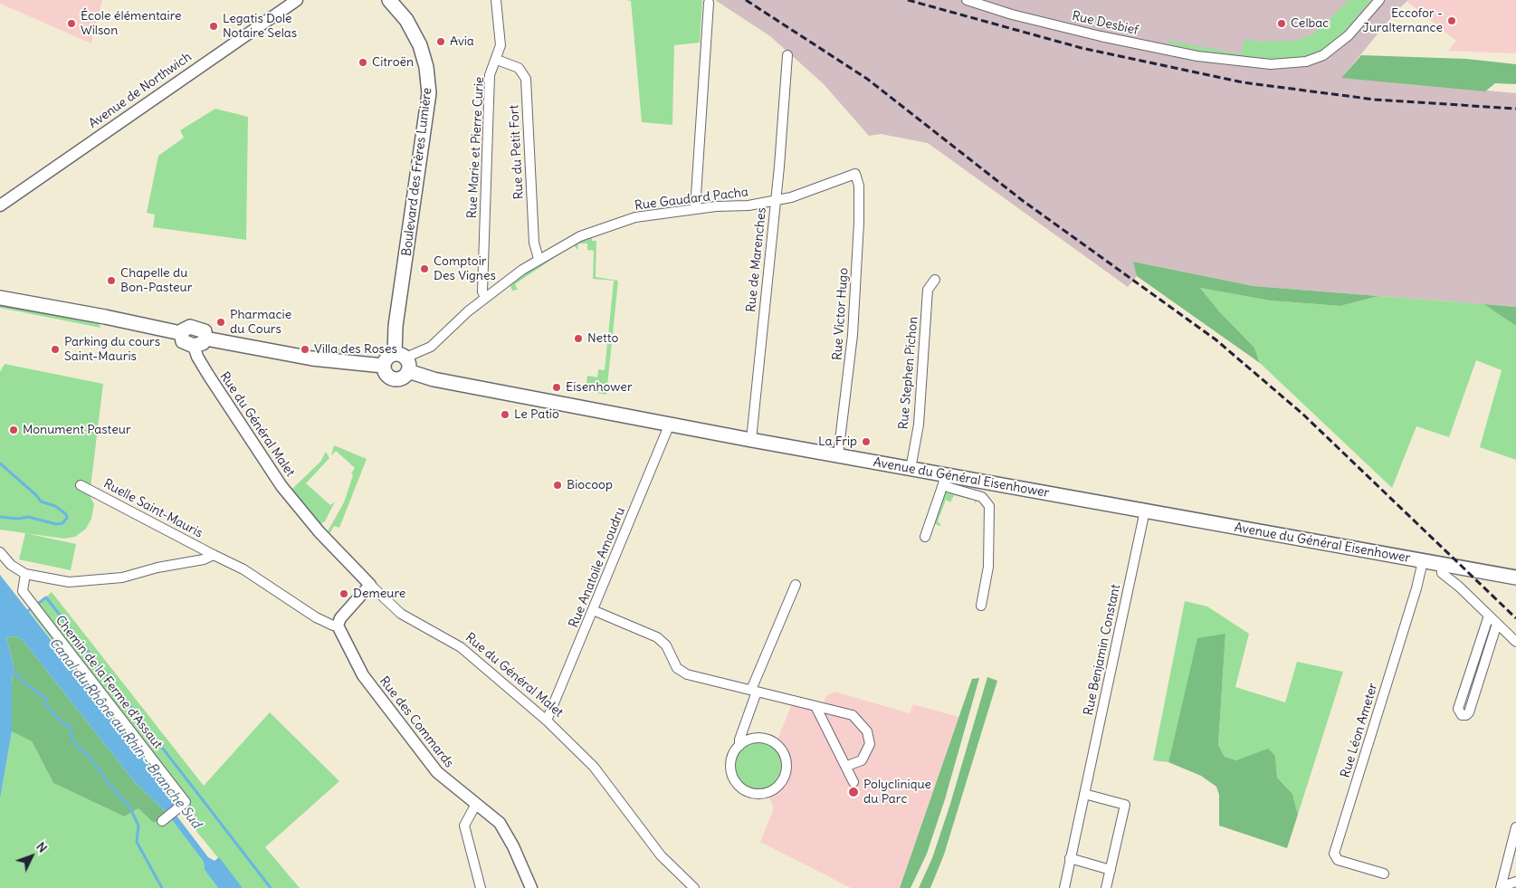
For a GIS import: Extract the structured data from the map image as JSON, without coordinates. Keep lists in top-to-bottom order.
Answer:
{
  "streets": {
    "main road": ["Boulevard des Frères Lumière", "Avenue du Général Eisenhower"],
    "street": [
      "Rue Desbief",
      "Avenue de Northwich",
      "Rue Marie et Pierre Curie",
      "Rue du Petit Fort",
      "Rue Gaudard Pacha",
      "Rue de Marenches",
      "Rue Victor Hugo",
      "Rue Stephen Pichon",
      "Rue du Général Malet",
      "Ruelle Saint-Mauris",
      "Rue Anatoile Amoudru",
      "Rue Benjamin Constant",
      "Chemin de la Ferme d'Assaut",
      "Rue des Commards",
      "Rue Léon Ameter"
    ]
  },
  "crossings": [
    ["Rue Marie et Pierre Curie", "Rue du Petit Fort"],
    ["Rue Marie et Pierre Curie", "Rue Gaudard Pacha"],
    ["Rue du Petit Fort", "Rue Gaudard Pacha"],
    ["Boulevard des Frères Lumière", "Rue Gaudard Pacha"],
    ["Boulevard des Frères Lumière", "Avenue du Général Eisenhower"],
    ["Rue Gaudard Pacha", "Rue de Marenches"],
    ["Rue Gaudard Pacha", "Rue Victor Hugo"],
    ["Rue Gaudard Pacha", "Avenue du Général Eisenhower"],
    ["Rue de Marenches", "Avenue du Général Eisenhower"],
    ["Rue Victor Hugo", "Avenue du Général Eisenhower"],
    ["Rue Stephen Pichon", "Avenue du Général Eisenhower"],
    ["Rue du Général Malet", "Rue Anatoile Amoudru"],
    ["Avenue du Général Eisenhower", "Rue Anatoile Amoudru"],
    ["Avenue du Général Eisenhower", "Rue Benjamin Constant"],
    ["Avenue du Général Eisenhower", "Rue Léon Ameter"],
    ["Ruelle Saint-Mauris", "Rue des Commards"]
  ],
  "water": ["Canal du Rhône au Rhin - Branche Sud"],
  "places": [
    "Eccofor - Juralternance",
    "École élémentaire Wilson",
    "Celbac",
    "Legatis Dole Notaire Selas",
    "Avia",
    "Citroën",
    "Comptoir Des Vignes",
    "Chapelle du Bon-Pasteur",
    "Pharmacie du Cours",
    "Netto",
    "Parking du cours Saint-Mauris",
    "Villa des Roses",
    "Eisenhower",
    "Le Patio",
    "Monument Pasteur",
    "La Frip",
    "Biocoop",
    "Demeure",
    "Polyclinique du Parc"
  ],
  "north": "top right"
}
